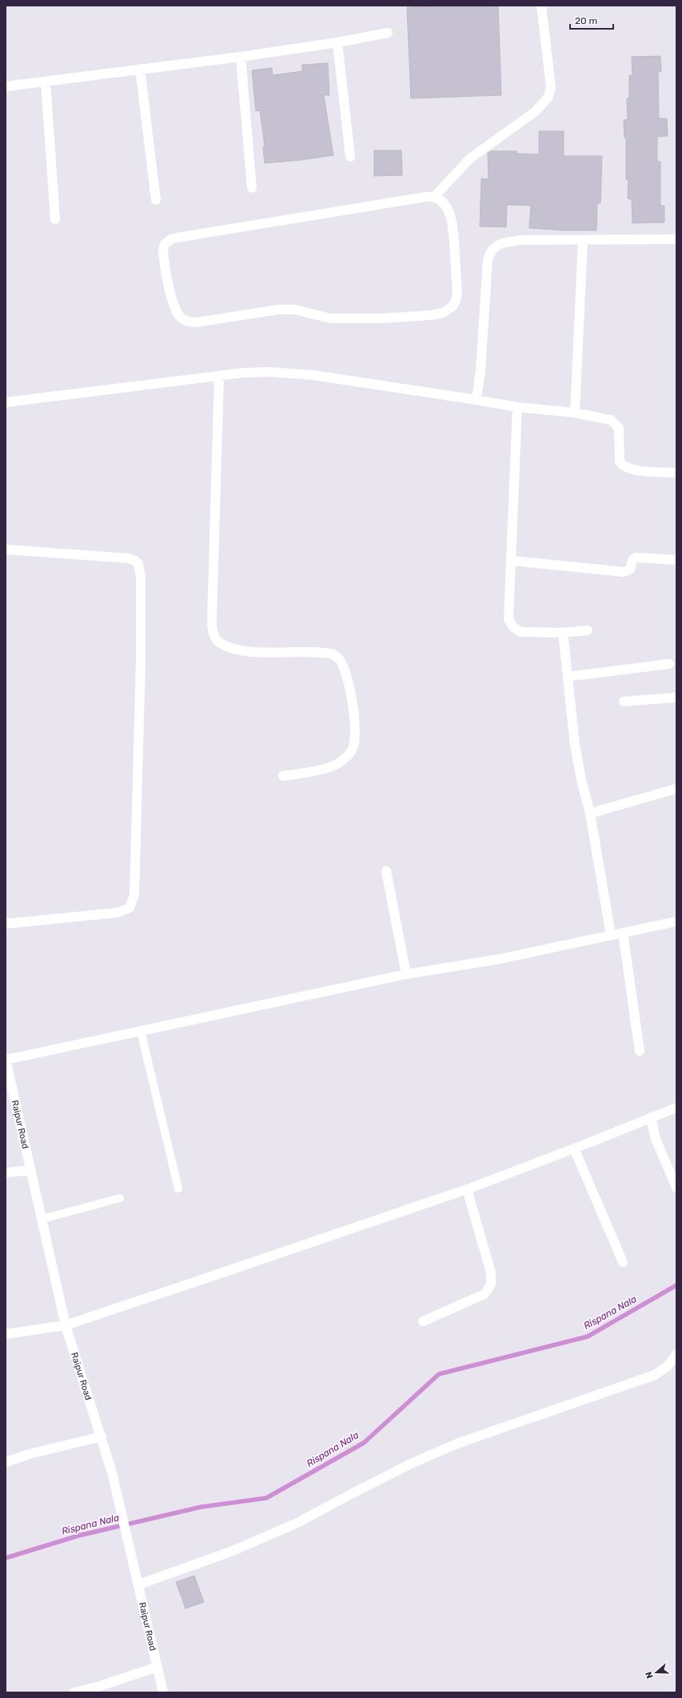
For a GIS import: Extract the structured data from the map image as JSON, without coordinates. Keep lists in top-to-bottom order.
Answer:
{
  "streets": {
    "street": ["Raipur Road"]
  },
  "water": ["Rispana Nala"],
  "scale_bar": "20 m",
  "north": "left"
}
